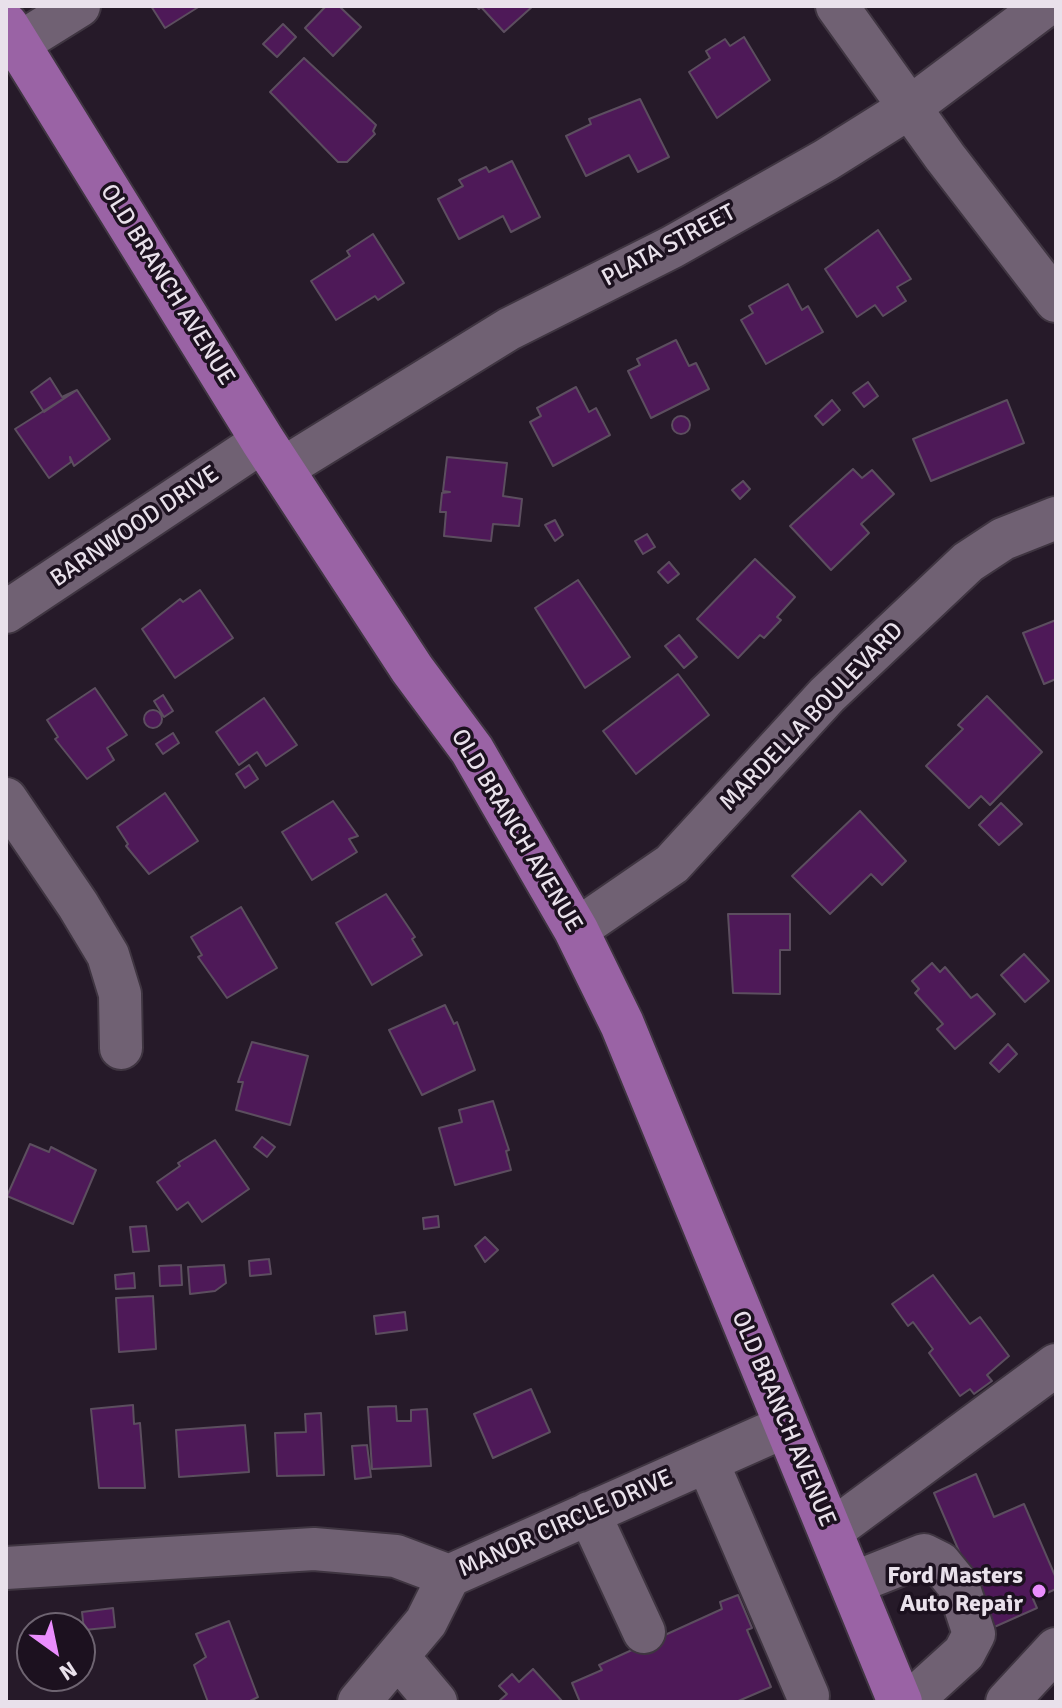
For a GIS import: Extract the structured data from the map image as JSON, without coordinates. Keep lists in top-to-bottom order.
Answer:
{
  "streets": {
    "main road": ["OLD BRANCH AVENUE"],
    "street": [
      "PLATA STREET",
      "BARNWOOD DRIVE",
      "MARDELLA BOULEVARD",
      "MANOR CIRCLE DRIVE"
    ]
  },
  "crossings": [
    ["PLATA STREET", "OLD BRANCH AVENUE"],
    ["PLATA STREET", "BARNWOOD DRIVE"],
    ["OLD BRANCH AVENUE", "BARNWOOD DRIVE"],
    ["OLD BRANCH AVENUE", "MARDELLA BOULEVARD"],
    ["OLD BRANCH AVENUE", "MANOR CIRCLE DRIVE"]
  ],
  "places": ["Ford Masters Auto Repair"],
  "north": "bottom right"
}
